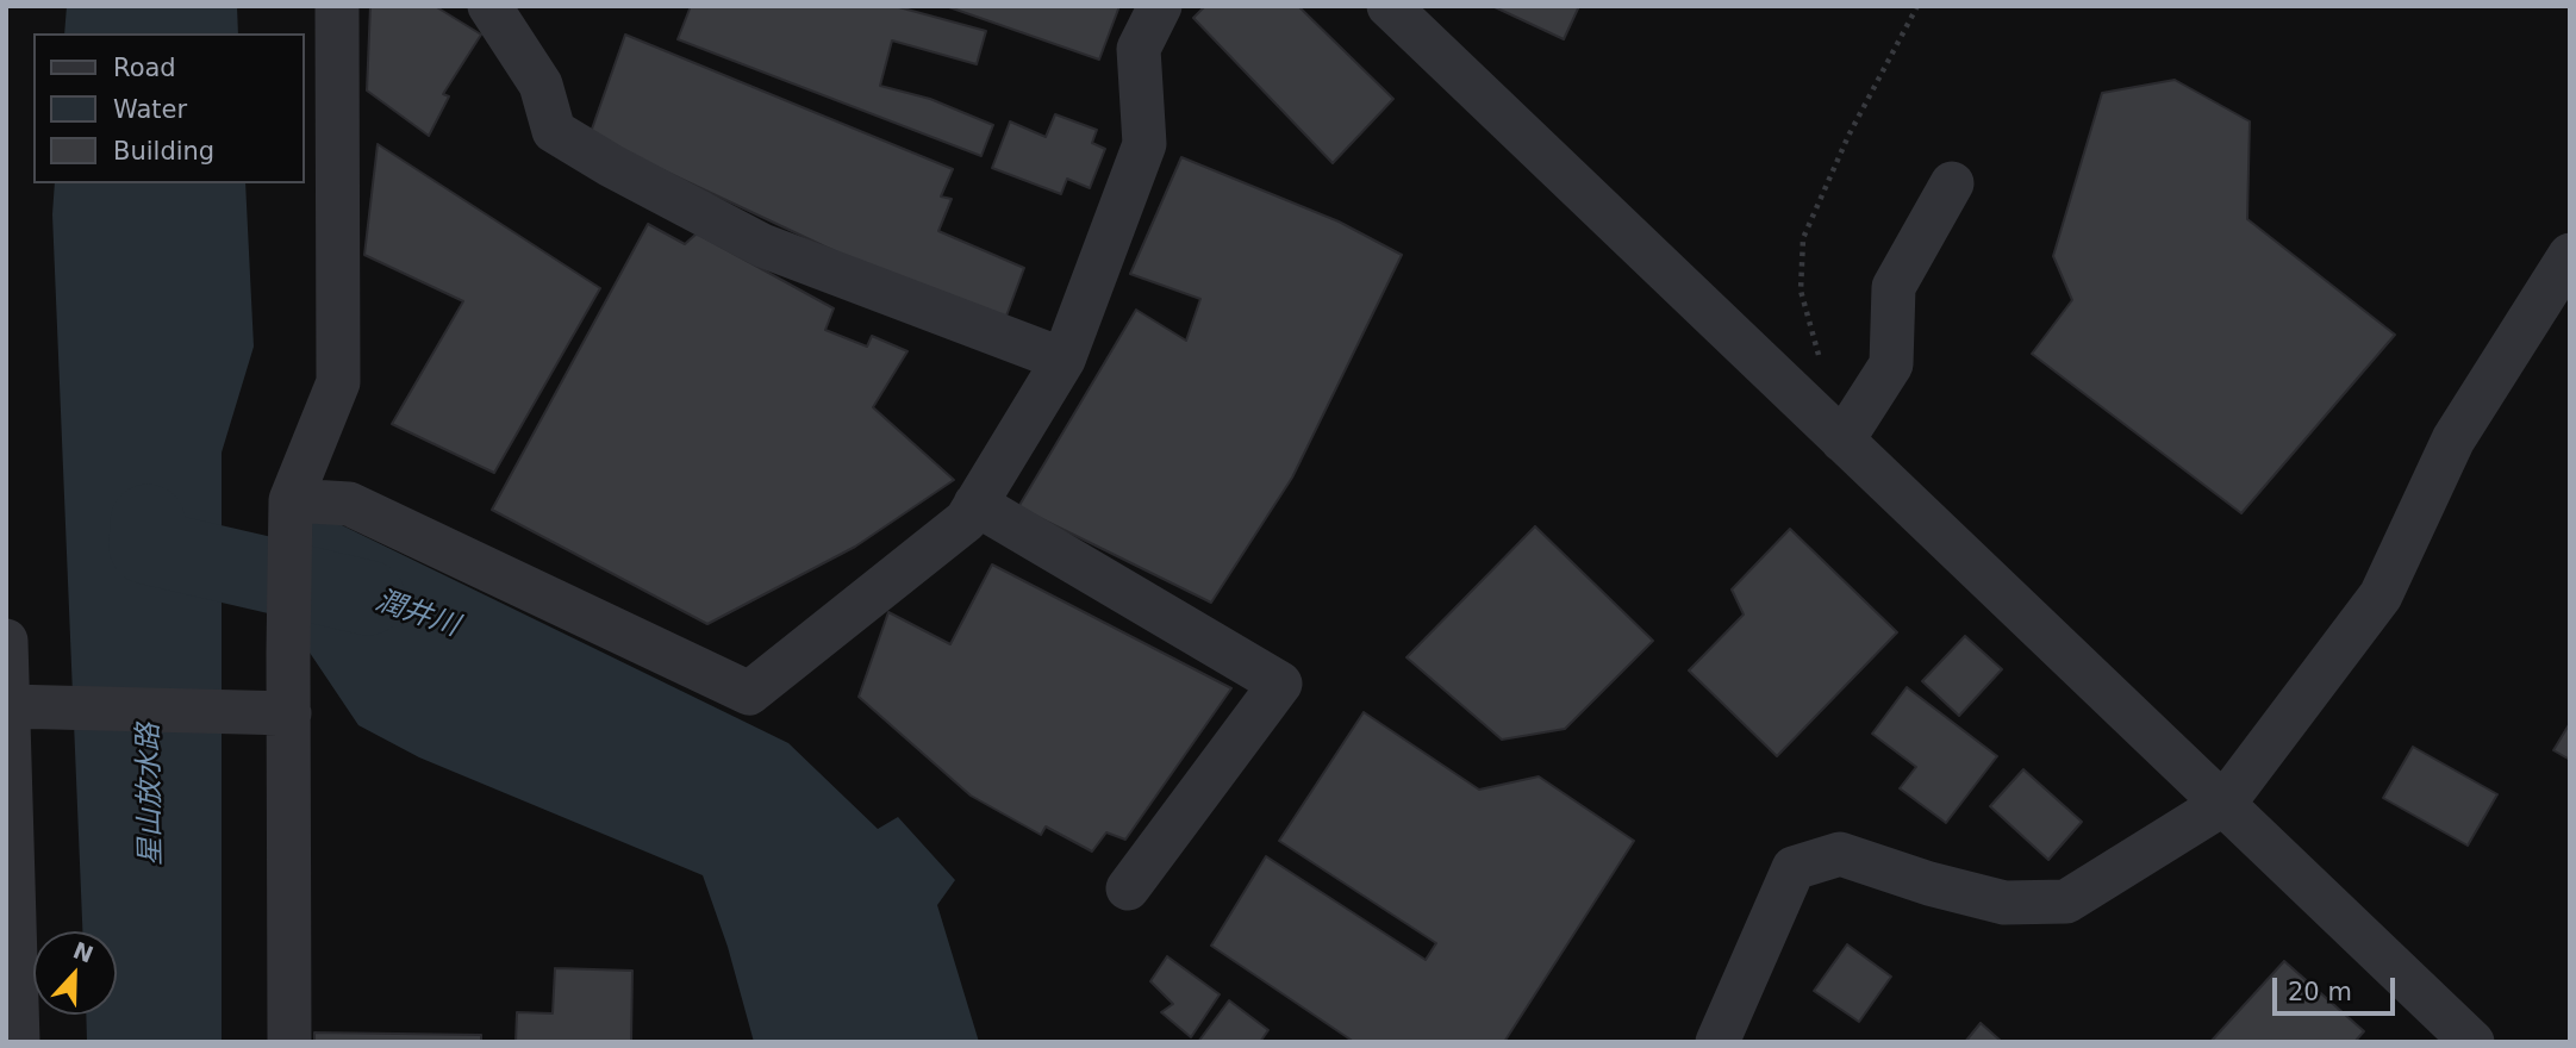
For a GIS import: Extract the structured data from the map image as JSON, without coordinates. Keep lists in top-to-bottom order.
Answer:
{
  "water": ["潤井川", "星山放水路"],
  "legend": ["Road", "Water", "Building"],
  "scale_bar": "20 m",
  "north": "top"
}
